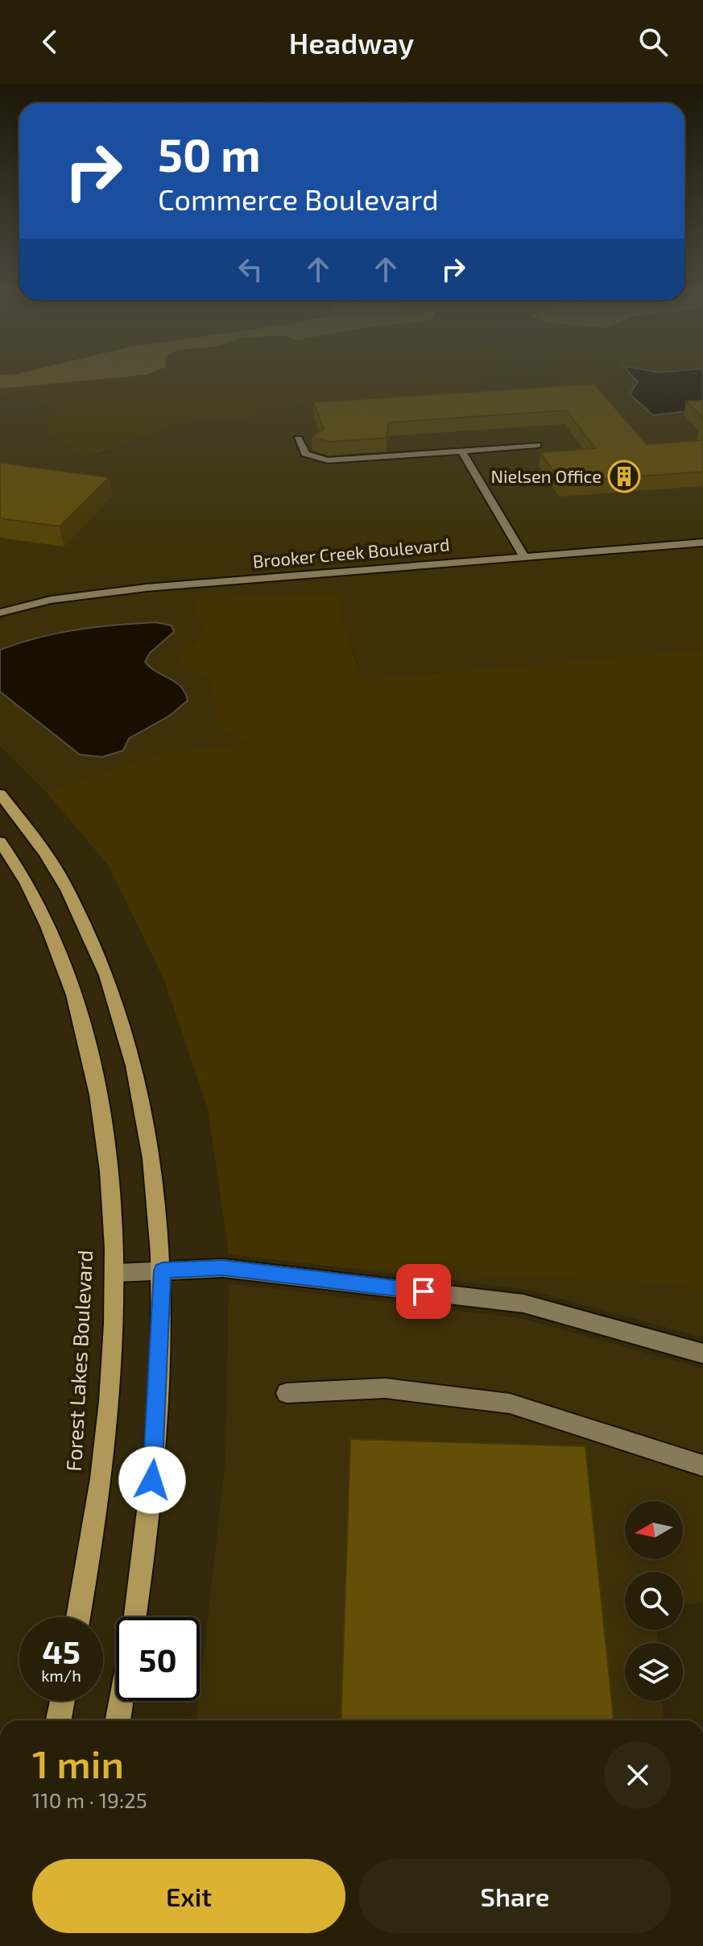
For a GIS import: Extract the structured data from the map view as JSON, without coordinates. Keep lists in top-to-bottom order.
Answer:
{
  "streets": {
    "main road": ["Forest Lakes Boulevard"],
    "street": ["Brooker Creek Boulevard"]
  },
  "places": {
    "building": ["Nielsen Office"]
  },
  "north": "left",
  "page": {
    "header": "Headway",
    "turn": ["50 m", "Commerce Boulevard"],
    "speed": "45 km/h",
    "limit": "50",
    "heading": ["1 min", "110 m · 19:25"],
    "buttons": ["Exit", "Share"]
  }
}
